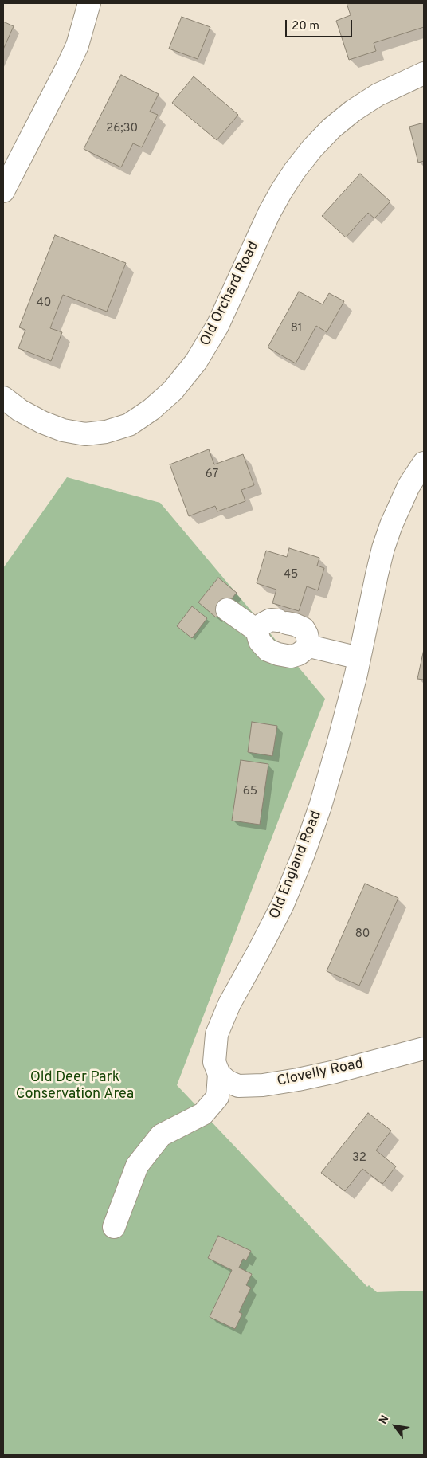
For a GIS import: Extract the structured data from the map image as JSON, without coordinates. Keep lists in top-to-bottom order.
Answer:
{
  "streets": {
    "street": ["Old Orchard Road", "Old England Road", "Clovelly Road"]
  },
  "crossings": [
    ["Old England Road", "Clovelly Road"]
  ],
  "parks": ["Old Deer Park Conservation Area"],
  "house_numbers": [
    "26;30",
    "40",
    "81",
    "67",
    "45",
    "65",
    "80",
    "32"
  ],
  "scale_bar": "20 m",
  "north": "top left"
}
